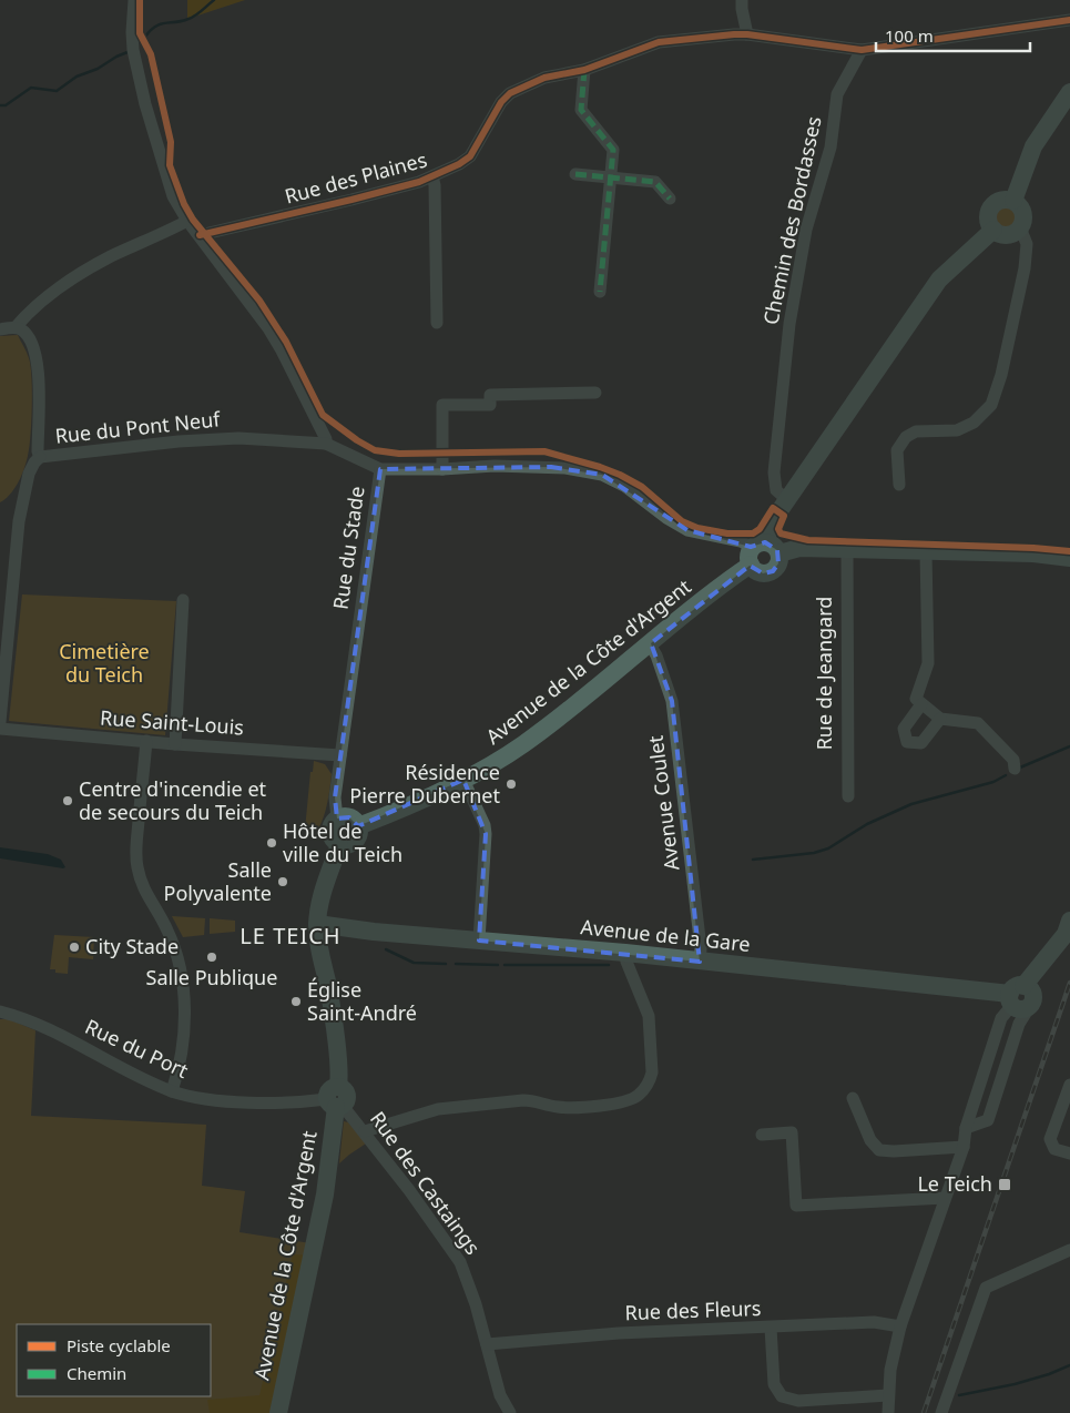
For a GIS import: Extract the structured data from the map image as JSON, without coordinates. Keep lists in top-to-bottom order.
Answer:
{
  "streets": {
    "main road": ["Avenue de la Côte d'Argent", "Avenue de la Gare"],
    "street": [
      "Rue des Plaines",
      "Chemin des Bordasses",
      "Rue du Pont Neuf",
      "Rue du Stade",
      "Rue de Jeangard",
      "Rue Saint-Louis",
      "Avenue Coulet",
      "Rue du Port",
      "Rue des Castaings",
      "Rue des Fleurs"
    ]
  },
  "crossings": [
    ["Rue des Plaines", "Chemin des Bordasses"],
    ["Chemin des Bordasses", "Avenue de la Côte d'Argent"],
    ["Rue du Pont Neuf", "Rue du Stade"],
    ["Rue du Stade", "Avenue de la Côte d'Argent"],
    ["Rue du Stade", "Rue Saint-Louis"],
    ["Avenue de la Côte d'Argent", "Avenue Coulet"],
    ["Avenue de la Côte d'Argent", "Avenue de la Gare"],
    ["Avenue de la Côte d'Argent", "Rue du Port"],
    ["Avenue de la Côte d'Argent", "Rue des Castaings"],
    ["Avenue Coulet", "Avenue de la Gare"],
    ["Rue du Port", "Rue des Castaings"],
    ["Rue des Castaings", "Rue des Fleurs"]
  ],
  "districts": ["LE TEICH"],
  "parks": ["Cimetière du Teich"],
  "places": {
    "other": [
      "Résidence Pierre Dubernet",
      "Centre d'incendie et de secours du Teich",
      "Hôtel de ville du Teich",
      "Salle Polyvalente",
      "City Stade",
      "Salle Publique",
      "Église Saint-André"
    ],
    "transit": ["Le Teich"]
  },
  "legend": ["Piste cyclable", "Chemin"],
  "scale_bar": "100 m"
}
